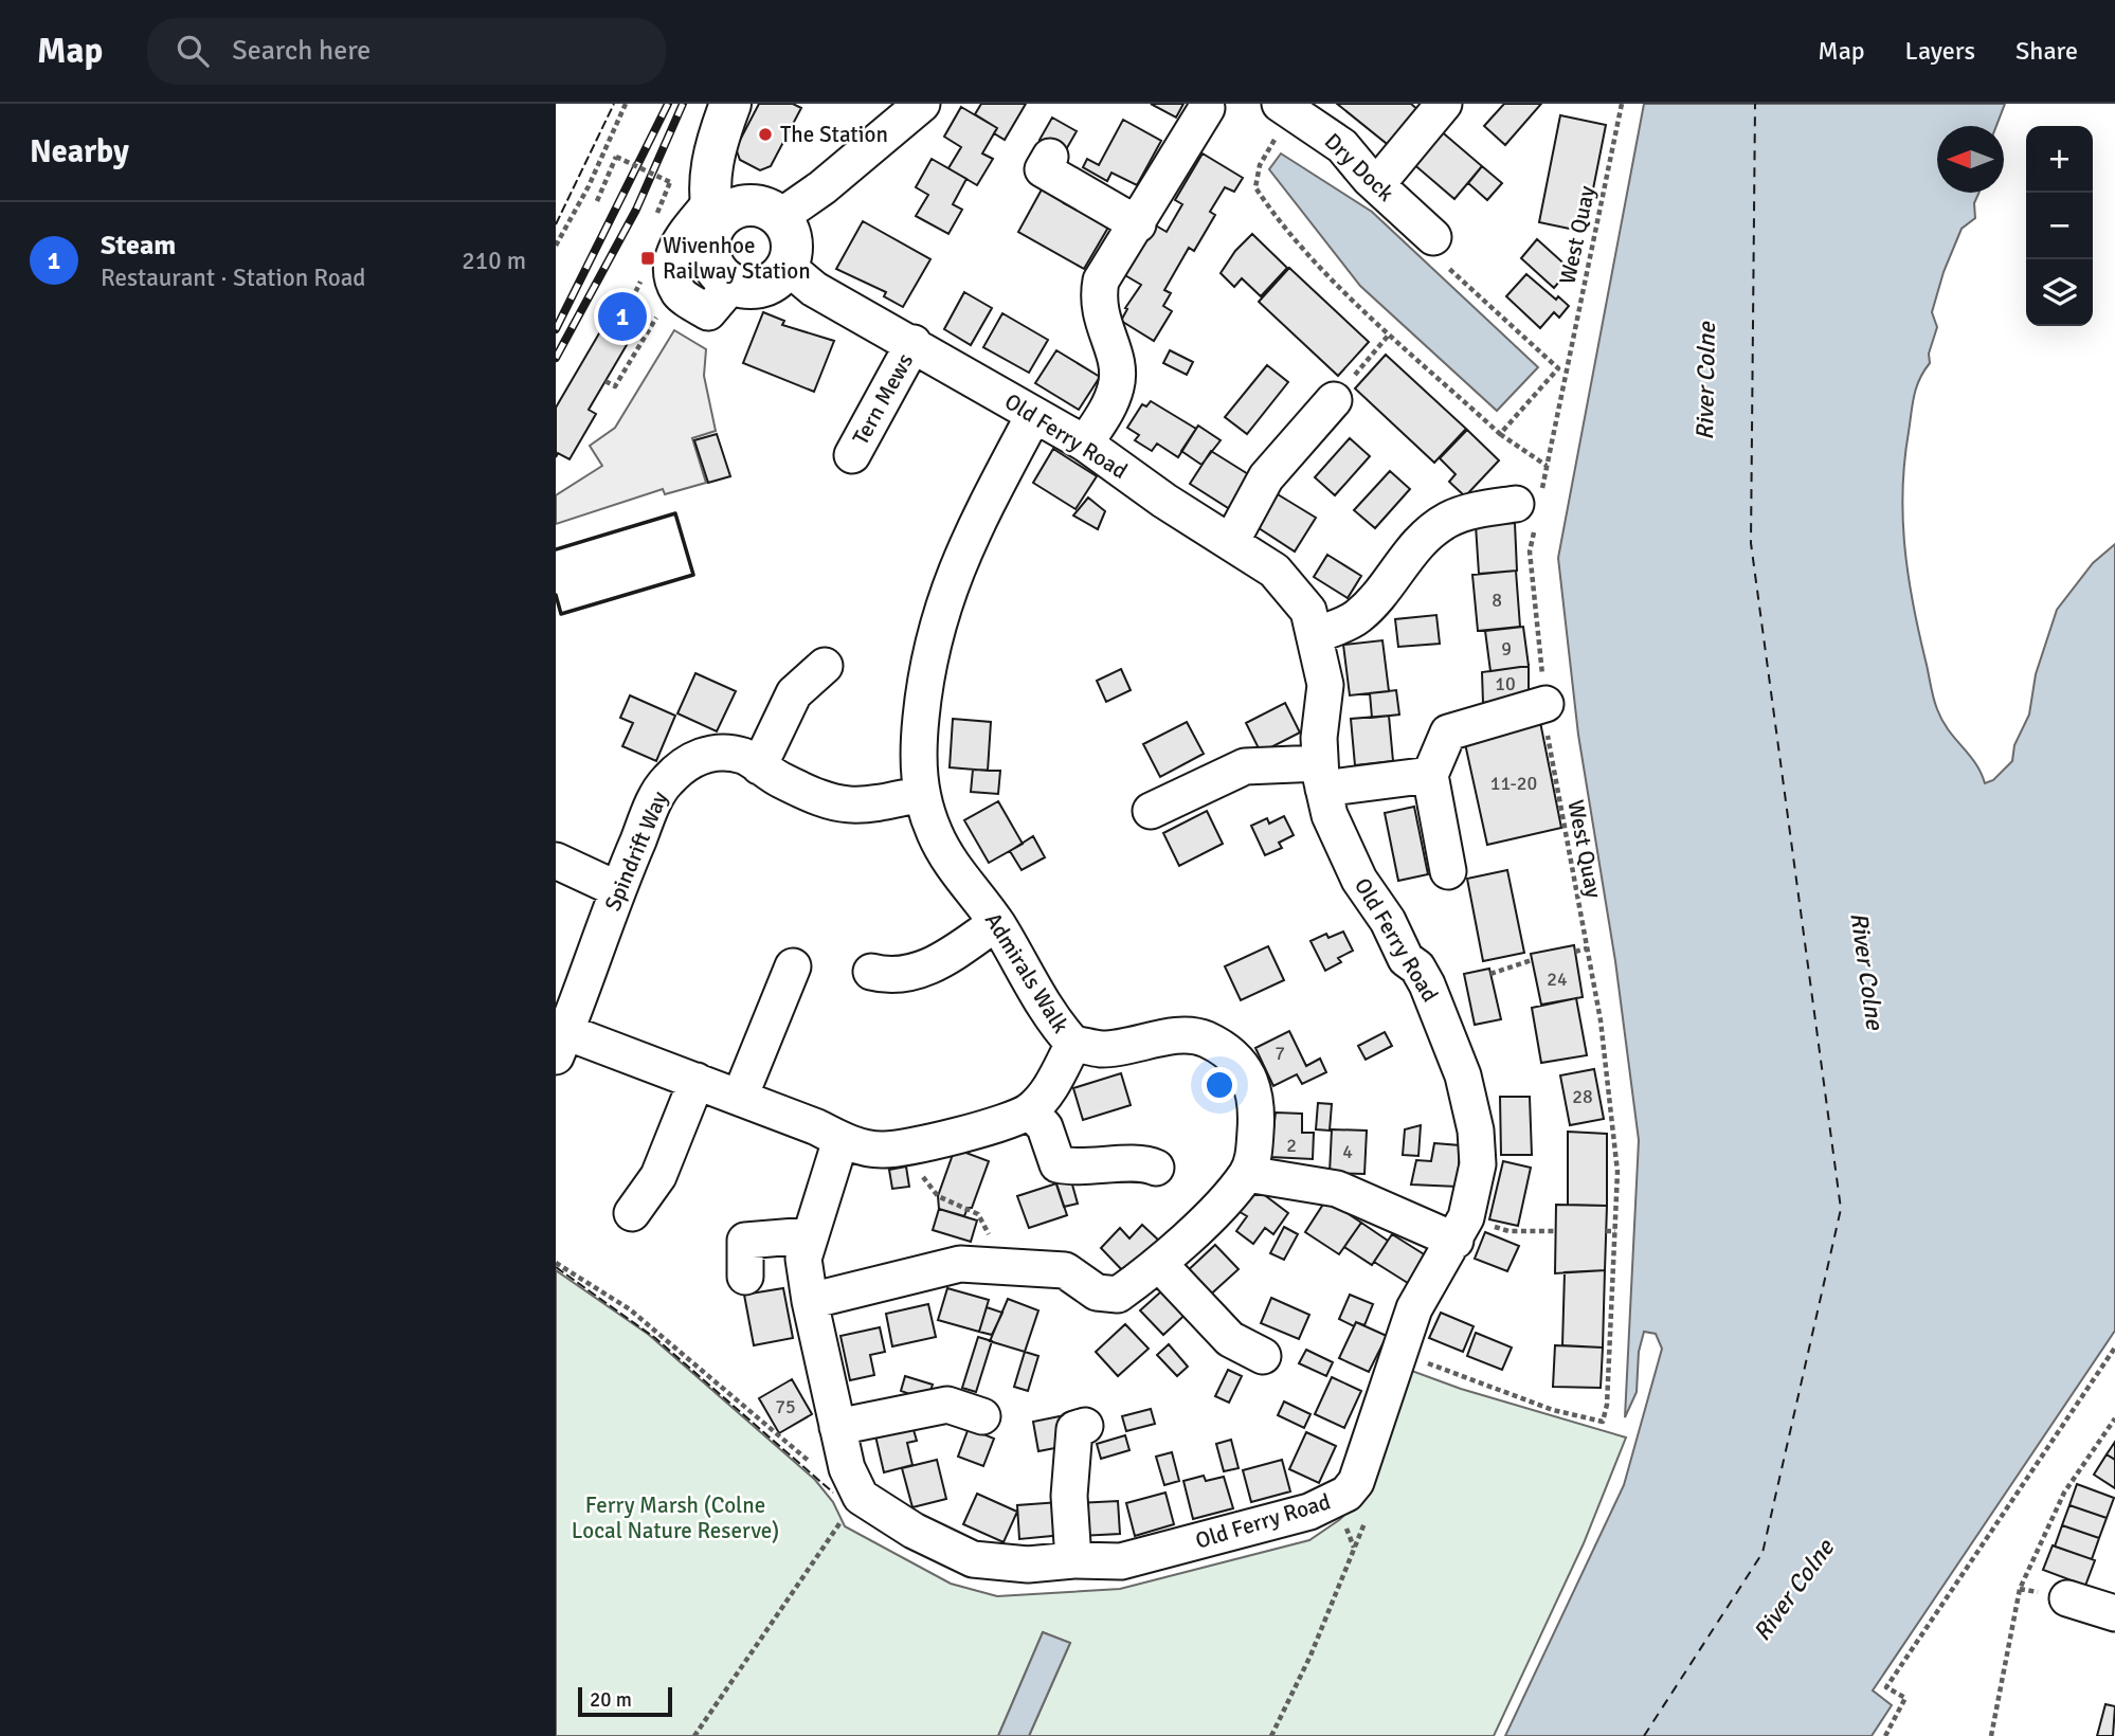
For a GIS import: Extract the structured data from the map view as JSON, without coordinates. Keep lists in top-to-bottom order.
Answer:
{
  "streets": {
    "street": [
      "Dry Dock",
      "Tern Mews",
      "Old Ferry Road",
      "Spindrift Way",
      "Admirals Walk"
    ],
    "path": ["West Quay"]
  },
  "crossings": [
    ["Tern Mews", "Old Ferry Road"],
    ["Old Ferry Road", "Admirals Walk"],
    ["Spindrift Way", "Admirals Walk"]
  ],
  "water": ["River Colne"],
  "parks": ["Ferry Marsh (Colne Local Nature Reserve)"],
  "places": {
    "other": ["The Station"],
    "transit": ["Wivenhoe Railway Station"]
  },
  "house_numbers": [
    "8",
    "9",
    "10",
    "11-20",
    "24",
    "7",
    "28",
    "2",
    "4",
    "75"
  ],
  "scale_bar": "20 m",
  "north": "left",
  "page": {
    "header": "Map",
    "search": "Search here",
    "nav": ["Map", "Layers", "Share"],
    "heading": "Nearby",
    "map_buttons": ["+", "−"],
    "list": [
      {
        "mark": "1",
        "name": "Steam",
        "note": "Restaurant · Station Road",
        "value": "210 m"
      }
    ],
    "pins": "1",
    "scale": "20 m"
  }
}
